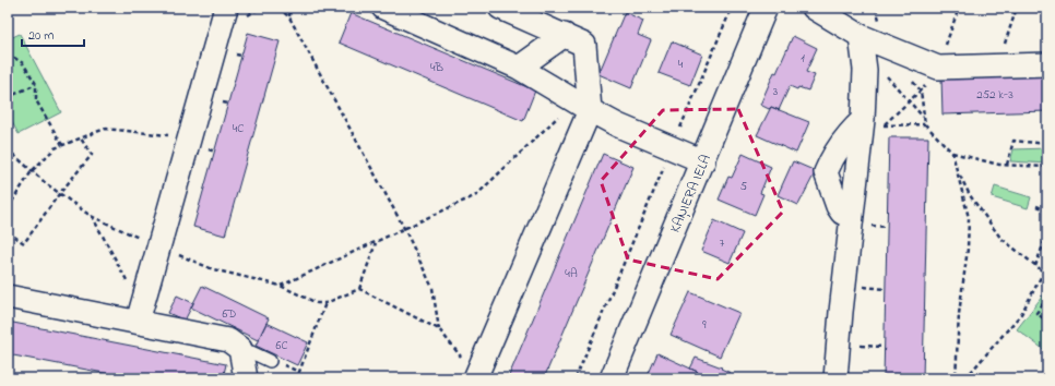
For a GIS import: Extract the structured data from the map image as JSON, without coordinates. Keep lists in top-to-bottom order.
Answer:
{
  "streets": {
    "street": ["KAŅIERA IELA"]
  },
  "house_numbers": [
    "1",
    "4",
    "4B",
    "3",
    "252 k-3",
    "4C",
    "5",
    "7",
    "4A",
    "6D",
    "9",
    "6C"
  ],
  "scale_bar": "20 m"
}
